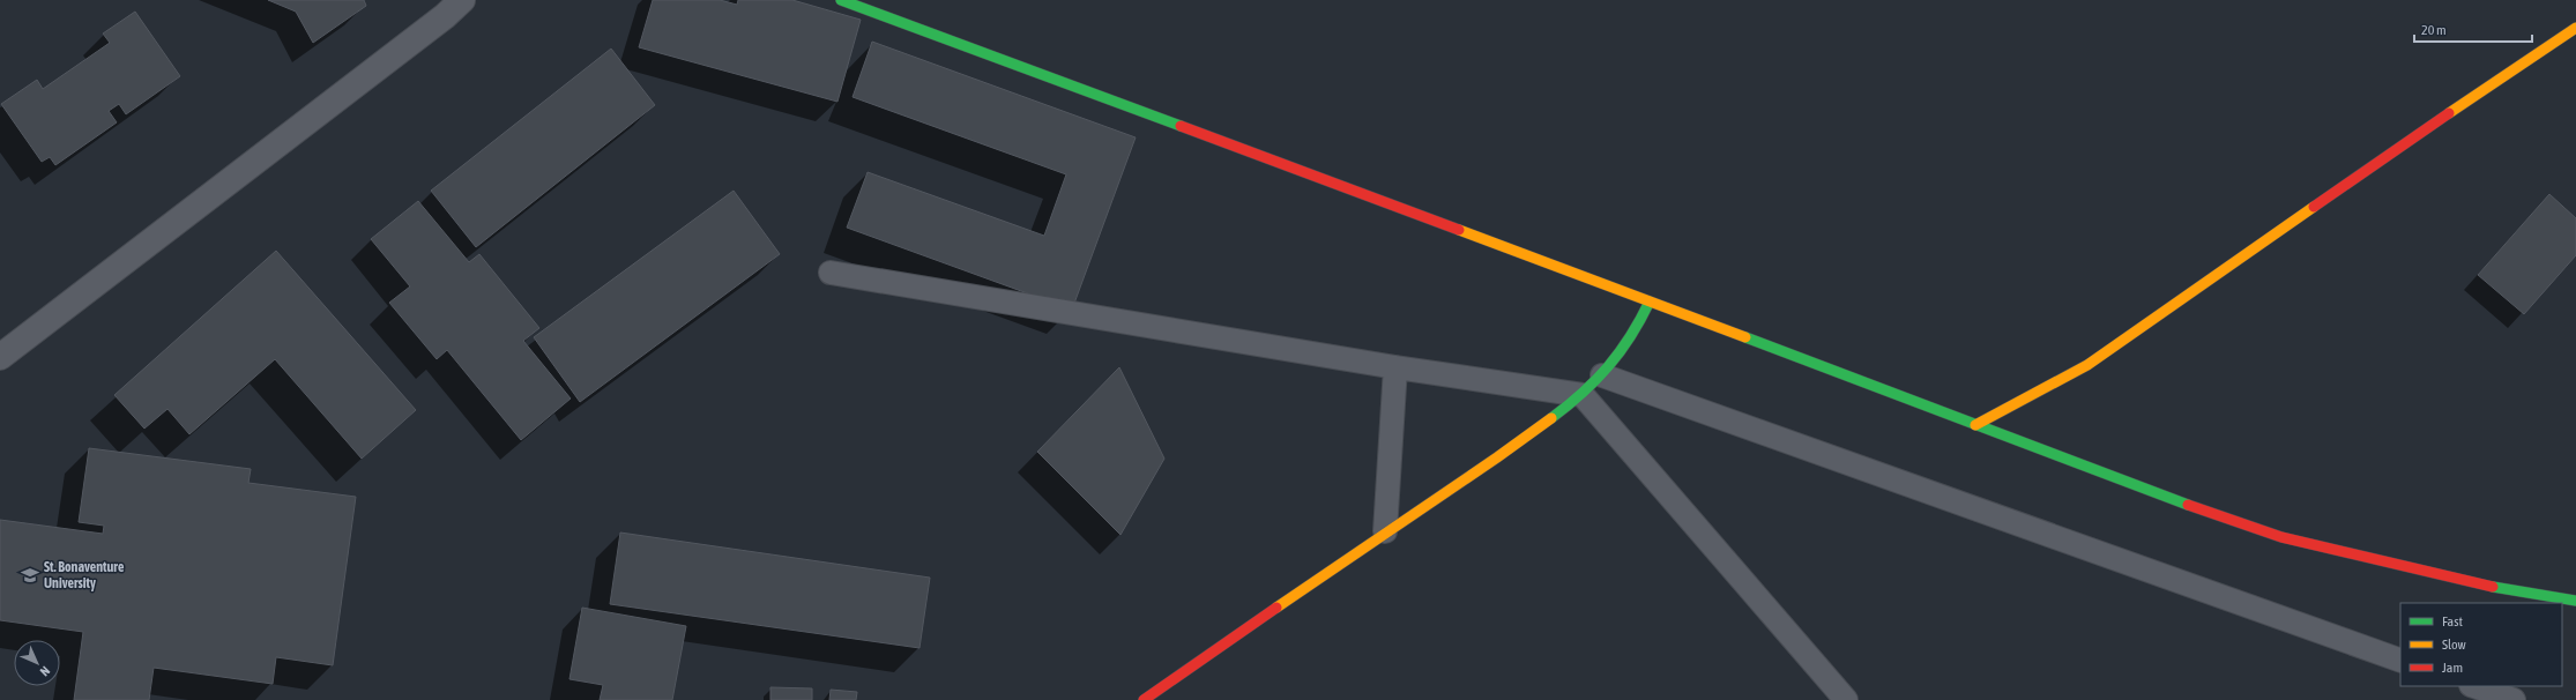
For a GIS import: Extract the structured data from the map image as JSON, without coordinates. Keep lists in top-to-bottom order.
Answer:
{
  "places": {
    "school or university": ["St. Bonaventure University"]
  },
  "legend": ["Fast", "Slow", "Jam"],
  "scale_bar": "20 m",
  "north": "bottom right"
}
